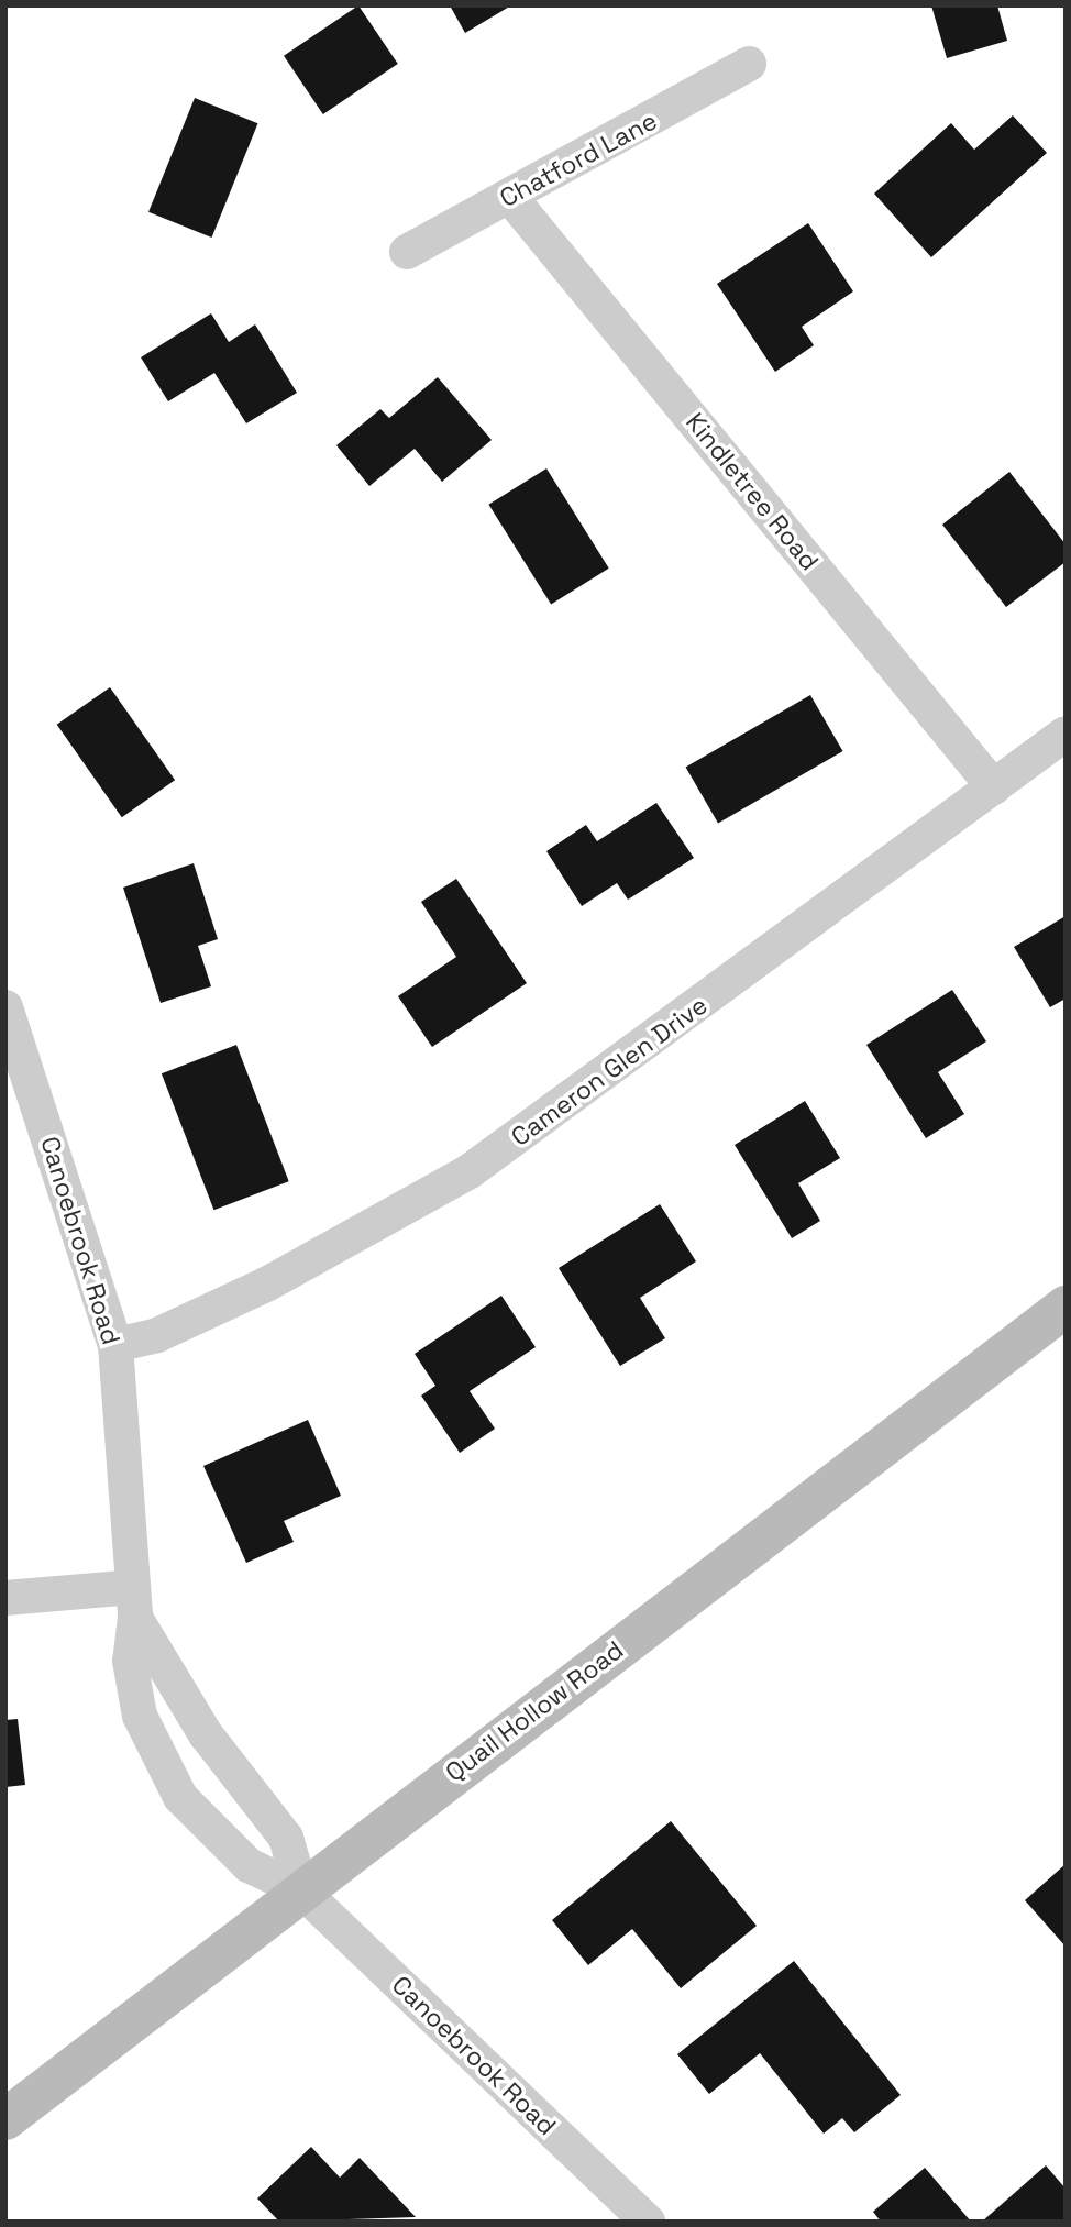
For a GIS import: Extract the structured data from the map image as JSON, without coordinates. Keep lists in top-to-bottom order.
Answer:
{
  "streets": {
    "main road": ["Quail Hollow Road"],
    "street": [
      "Chatford Lane",
      "Kindletree Road",
      "Cameron Glen Drive",
      "Canoebrook Road"
    ]
  },
  "crossings": [
    ["Chatford Lane", "Kindletree Road"],
    ["Kindletree Road", "Cameron Glen Drive"],
    ["Cameron Glen Drive", "Canoebrook Road"],
    ["Canoebrook Road", "Quail Hollow Road"]
  ]
}
